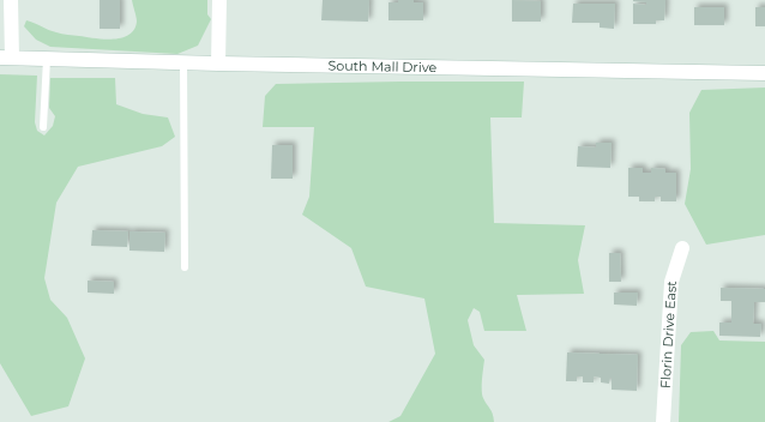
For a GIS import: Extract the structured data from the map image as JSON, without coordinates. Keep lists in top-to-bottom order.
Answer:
{
  "streets": {
    "street": ["South Mall Drive", "Florin Drive East"]
  }
}
